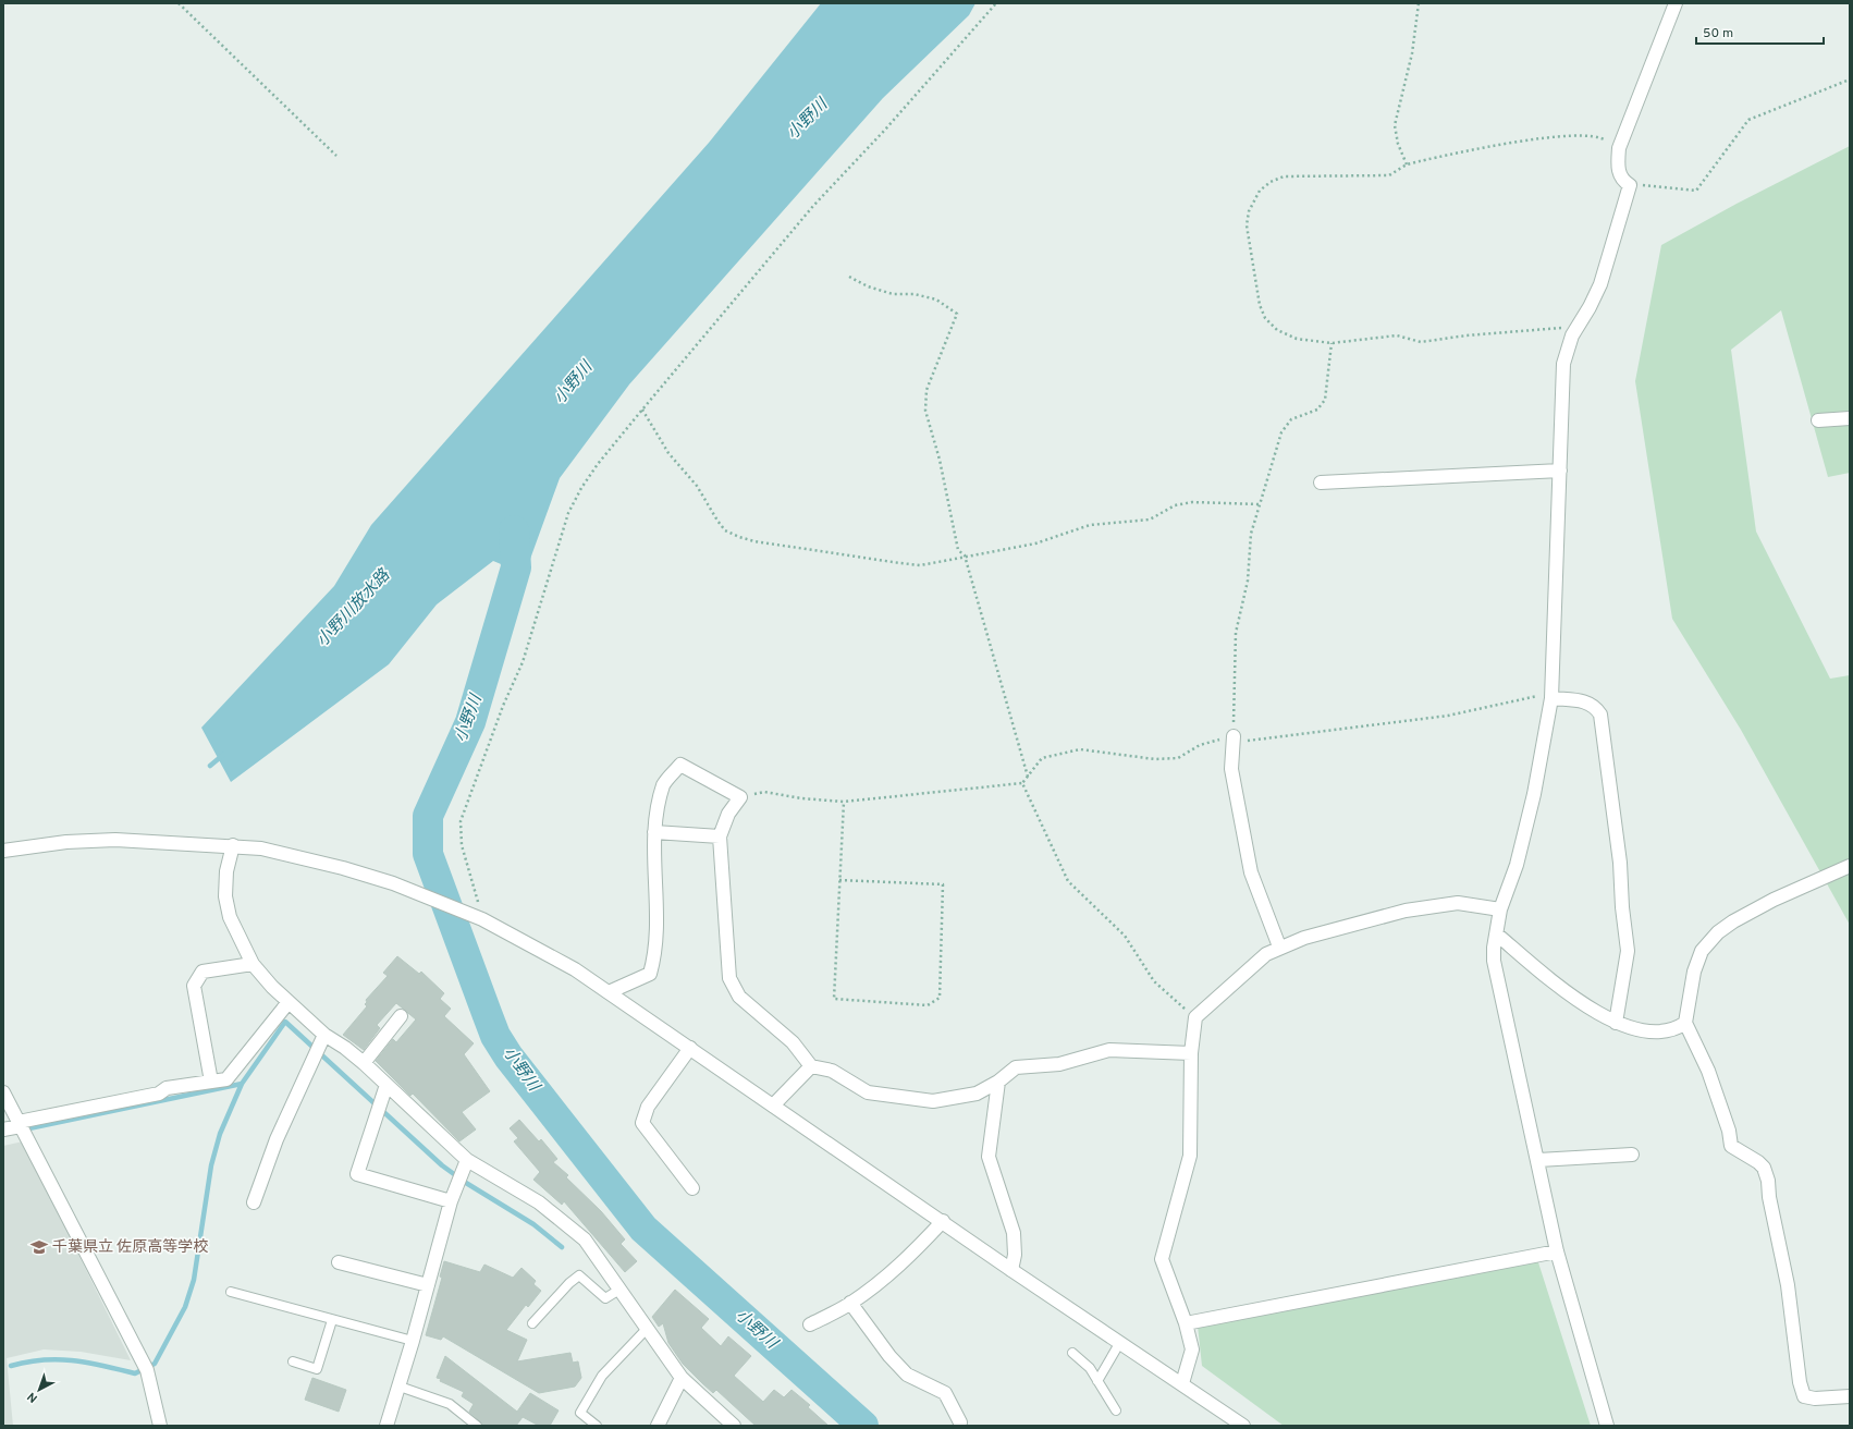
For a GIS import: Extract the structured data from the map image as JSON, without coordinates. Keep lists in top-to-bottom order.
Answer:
{
  "water": ["小野川", "小野川放水路"],
  "places": {
    "school or university": ["千葉県立 佐原高等学校"]
  },
  "scale_bar": "50 m",
  "north": "bottom left"
}
